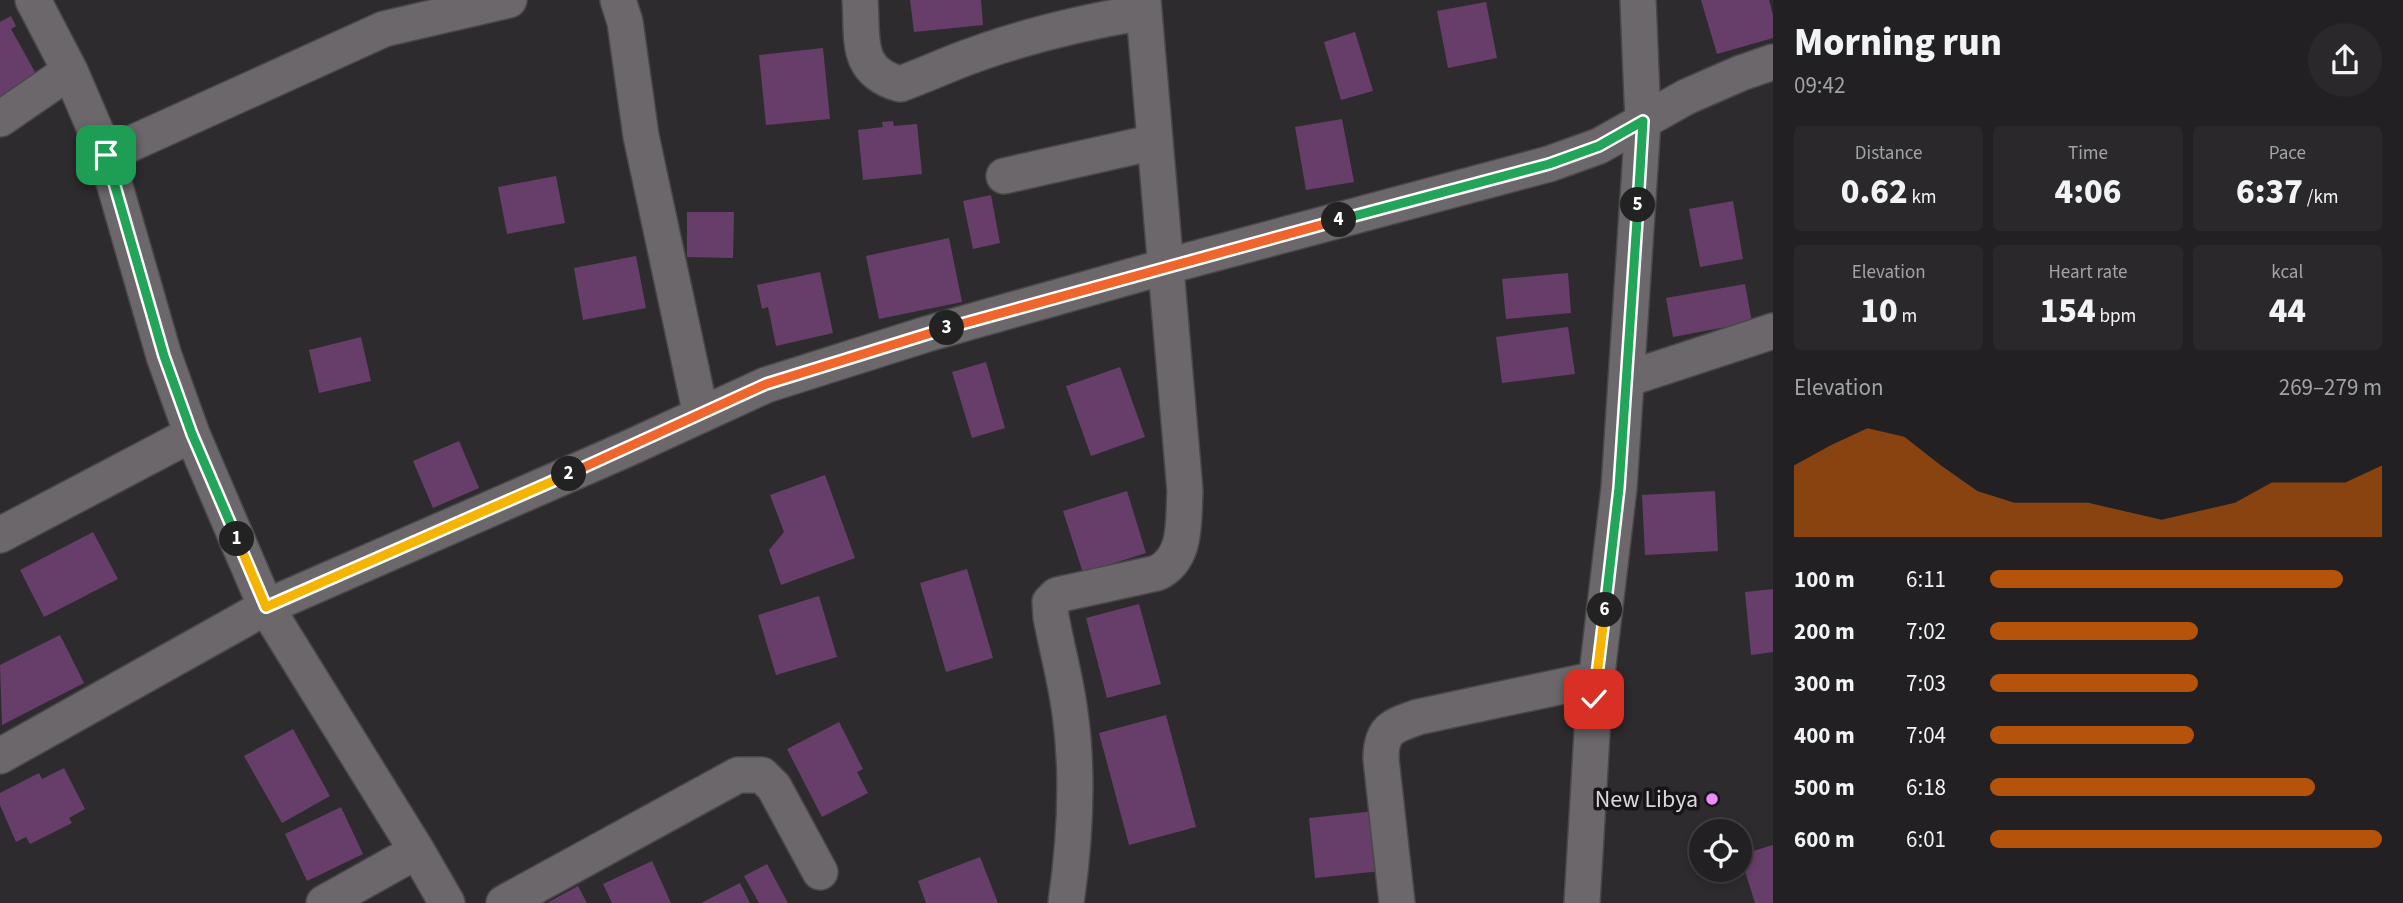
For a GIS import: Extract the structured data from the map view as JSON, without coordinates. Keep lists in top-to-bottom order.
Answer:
{
  "places": ["New Libya"],
  "page": {
    "heading": ["Morning run", "09:42"],
    "stats": [
      ["Distance", "0.62 km"],
      ["Time", "4:06"],
      ["Pace", "6:37 /km"],
      ["Elevation", "10 m"],
      ["Heart rate", "154 bpm"],
      ["kcal", "44"]
    ],
    "pins": [
      "5",
      "4",
      "3",
      "2",
      "1",
      "6"
    ],
    "chart": ["Elevation", "269–279 m"],
    "list": [
      {
        "name": "100 m",
        "note": "6:11"
      },
      {
        "name": "200 m",
        "note": "7:02"
      },
      {
        "name": "300 m",
        "note": "7:03"
      },
      {
        "name": "400 m",
        "note": "7:04"
      },
      {
        "name": "500 m",
        "note": "6:18"
      },
      {
        "name": "600 m",
        "note": "6:01"
      }
    ]
  }
}
